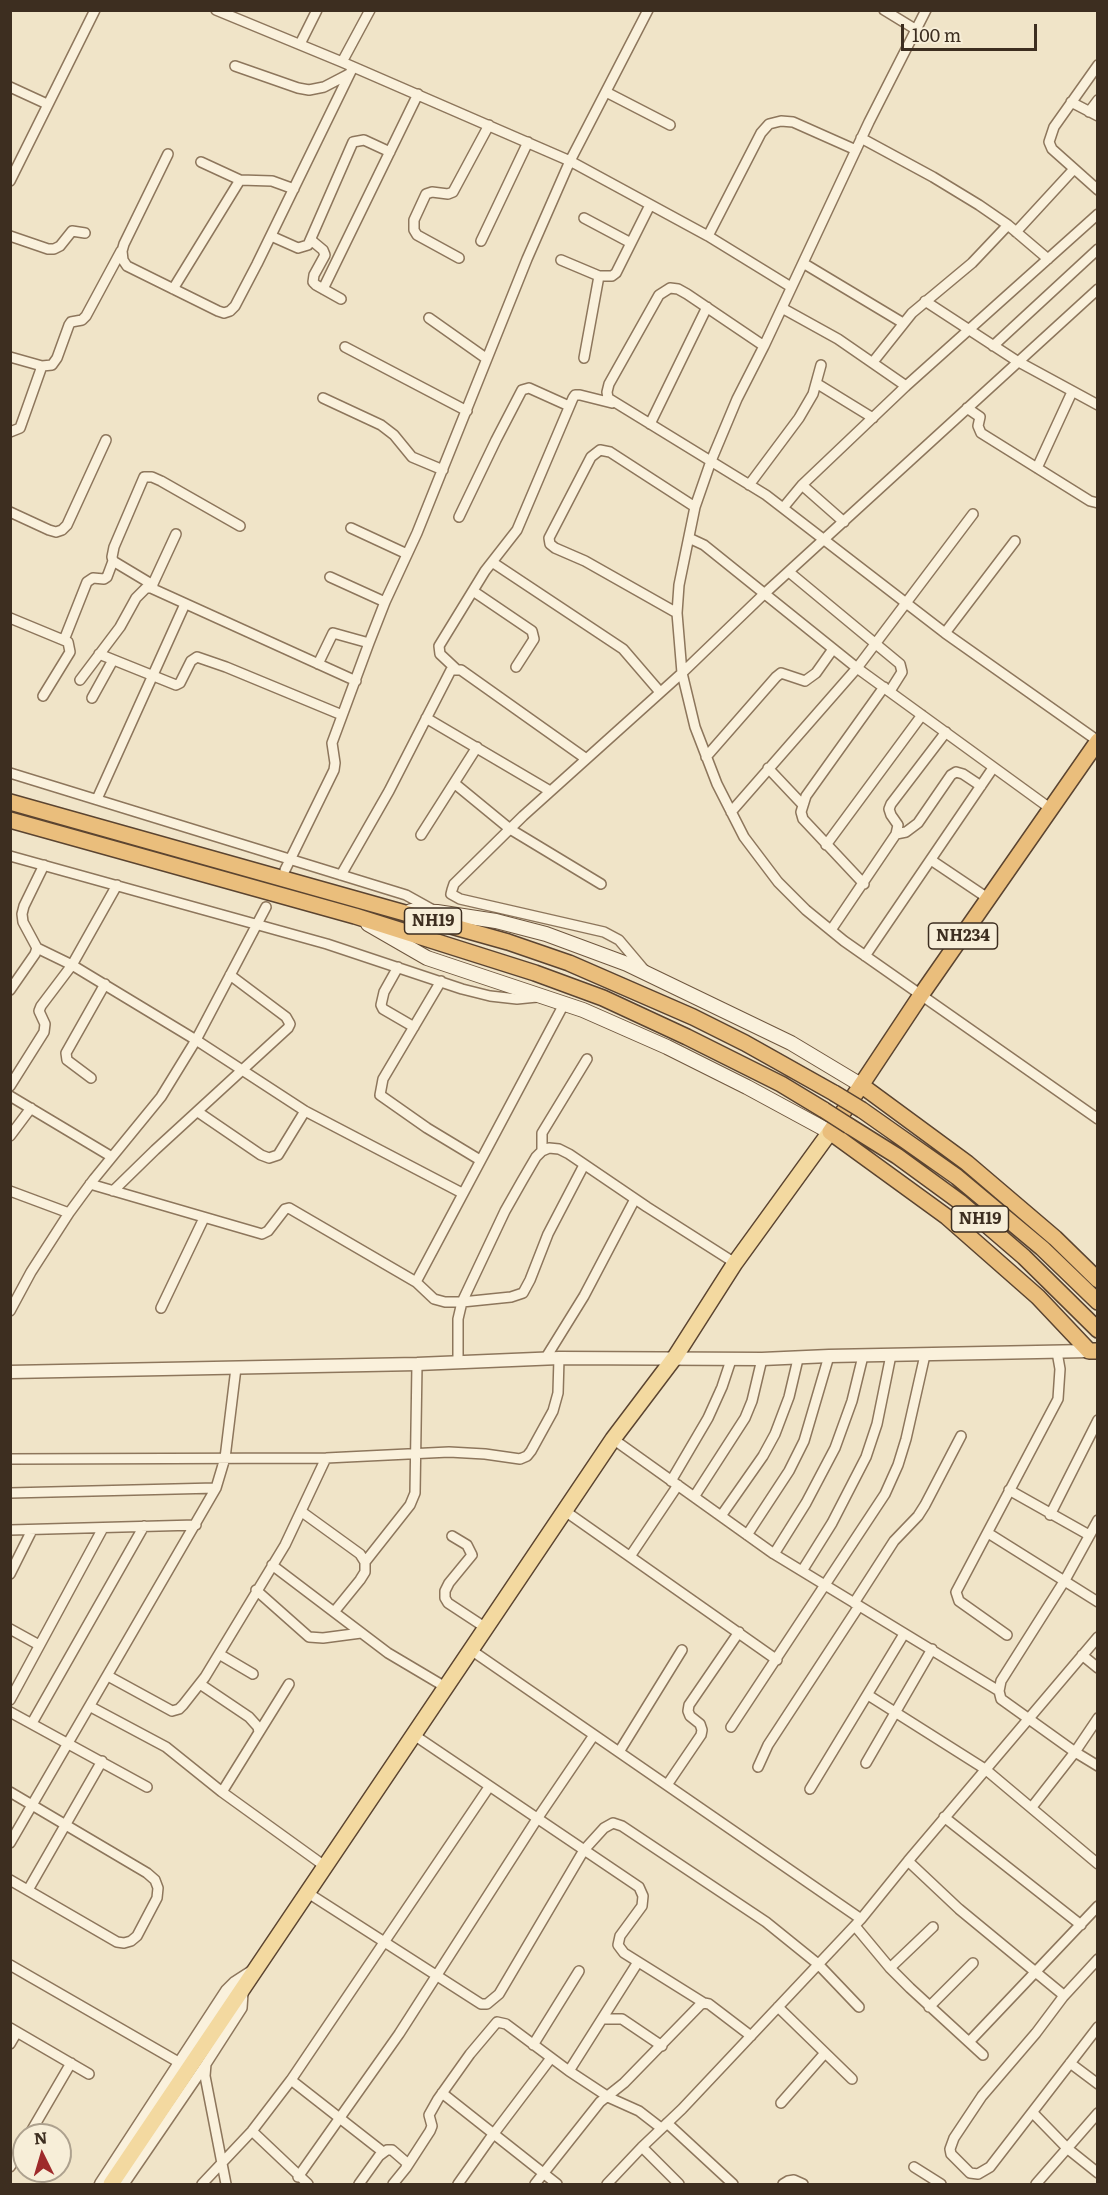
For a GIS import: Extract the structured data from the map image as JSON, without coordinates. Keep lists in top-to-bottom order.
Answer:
{
  "streets": {
    "highway": ["NH19", "NH234"]
  },
  "scale_bar": "100 m",
  "north": "top"
}
